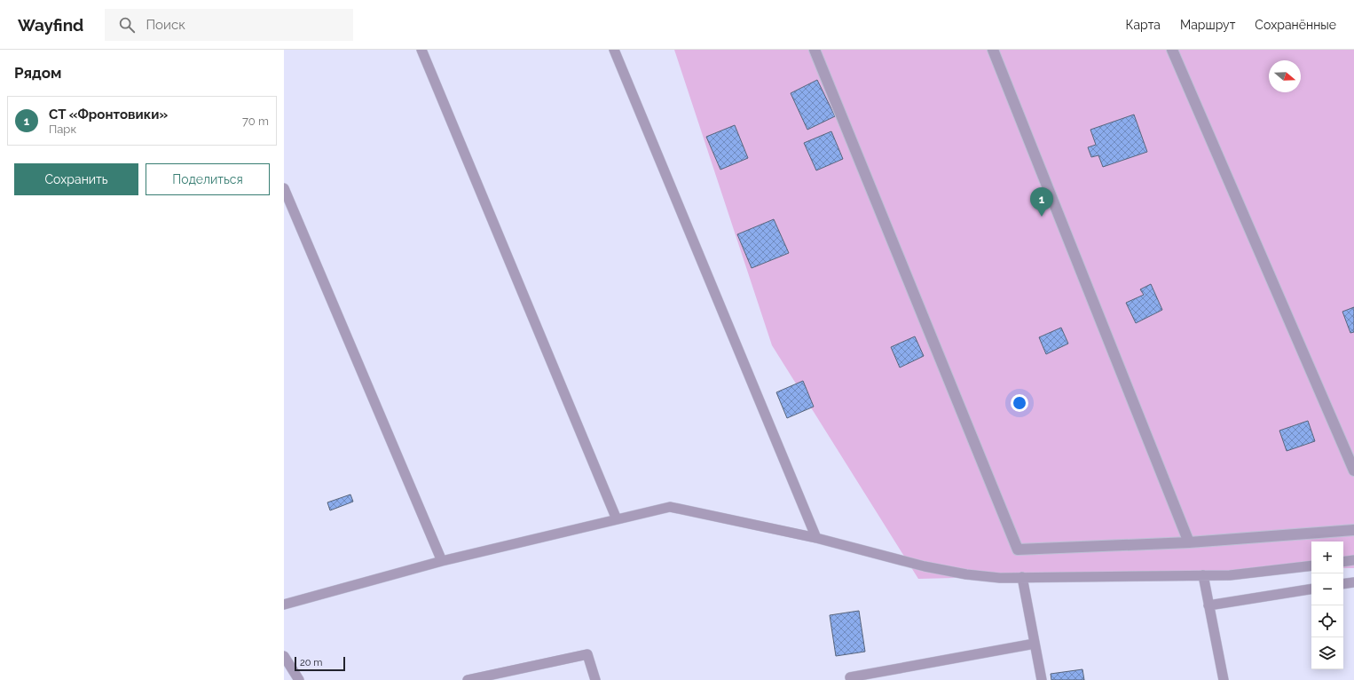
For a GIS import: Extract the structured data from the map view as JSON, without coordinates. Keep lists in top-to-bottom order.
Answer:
{
  "scale_bar": "20 m",
  "north": "right",
  "page": {
    "header": "Wayfind",
    "search": "Поиск",
    "nav": ["Карта", "Маршрут", "Сохранённые"],
    "heading": "Рядом",
    "list": [
      {
        "mark": "1",
        "name": "СТ «Фронтовики»",
        "note": "Парк",
        "value": "70 m"
      }
    ],
    "buttons": ["Сохранить", "Поделиться"],
    "pins": "1",
    "map_buttons": ["+", "−"],
    "scale": "20 m"
  }
}
